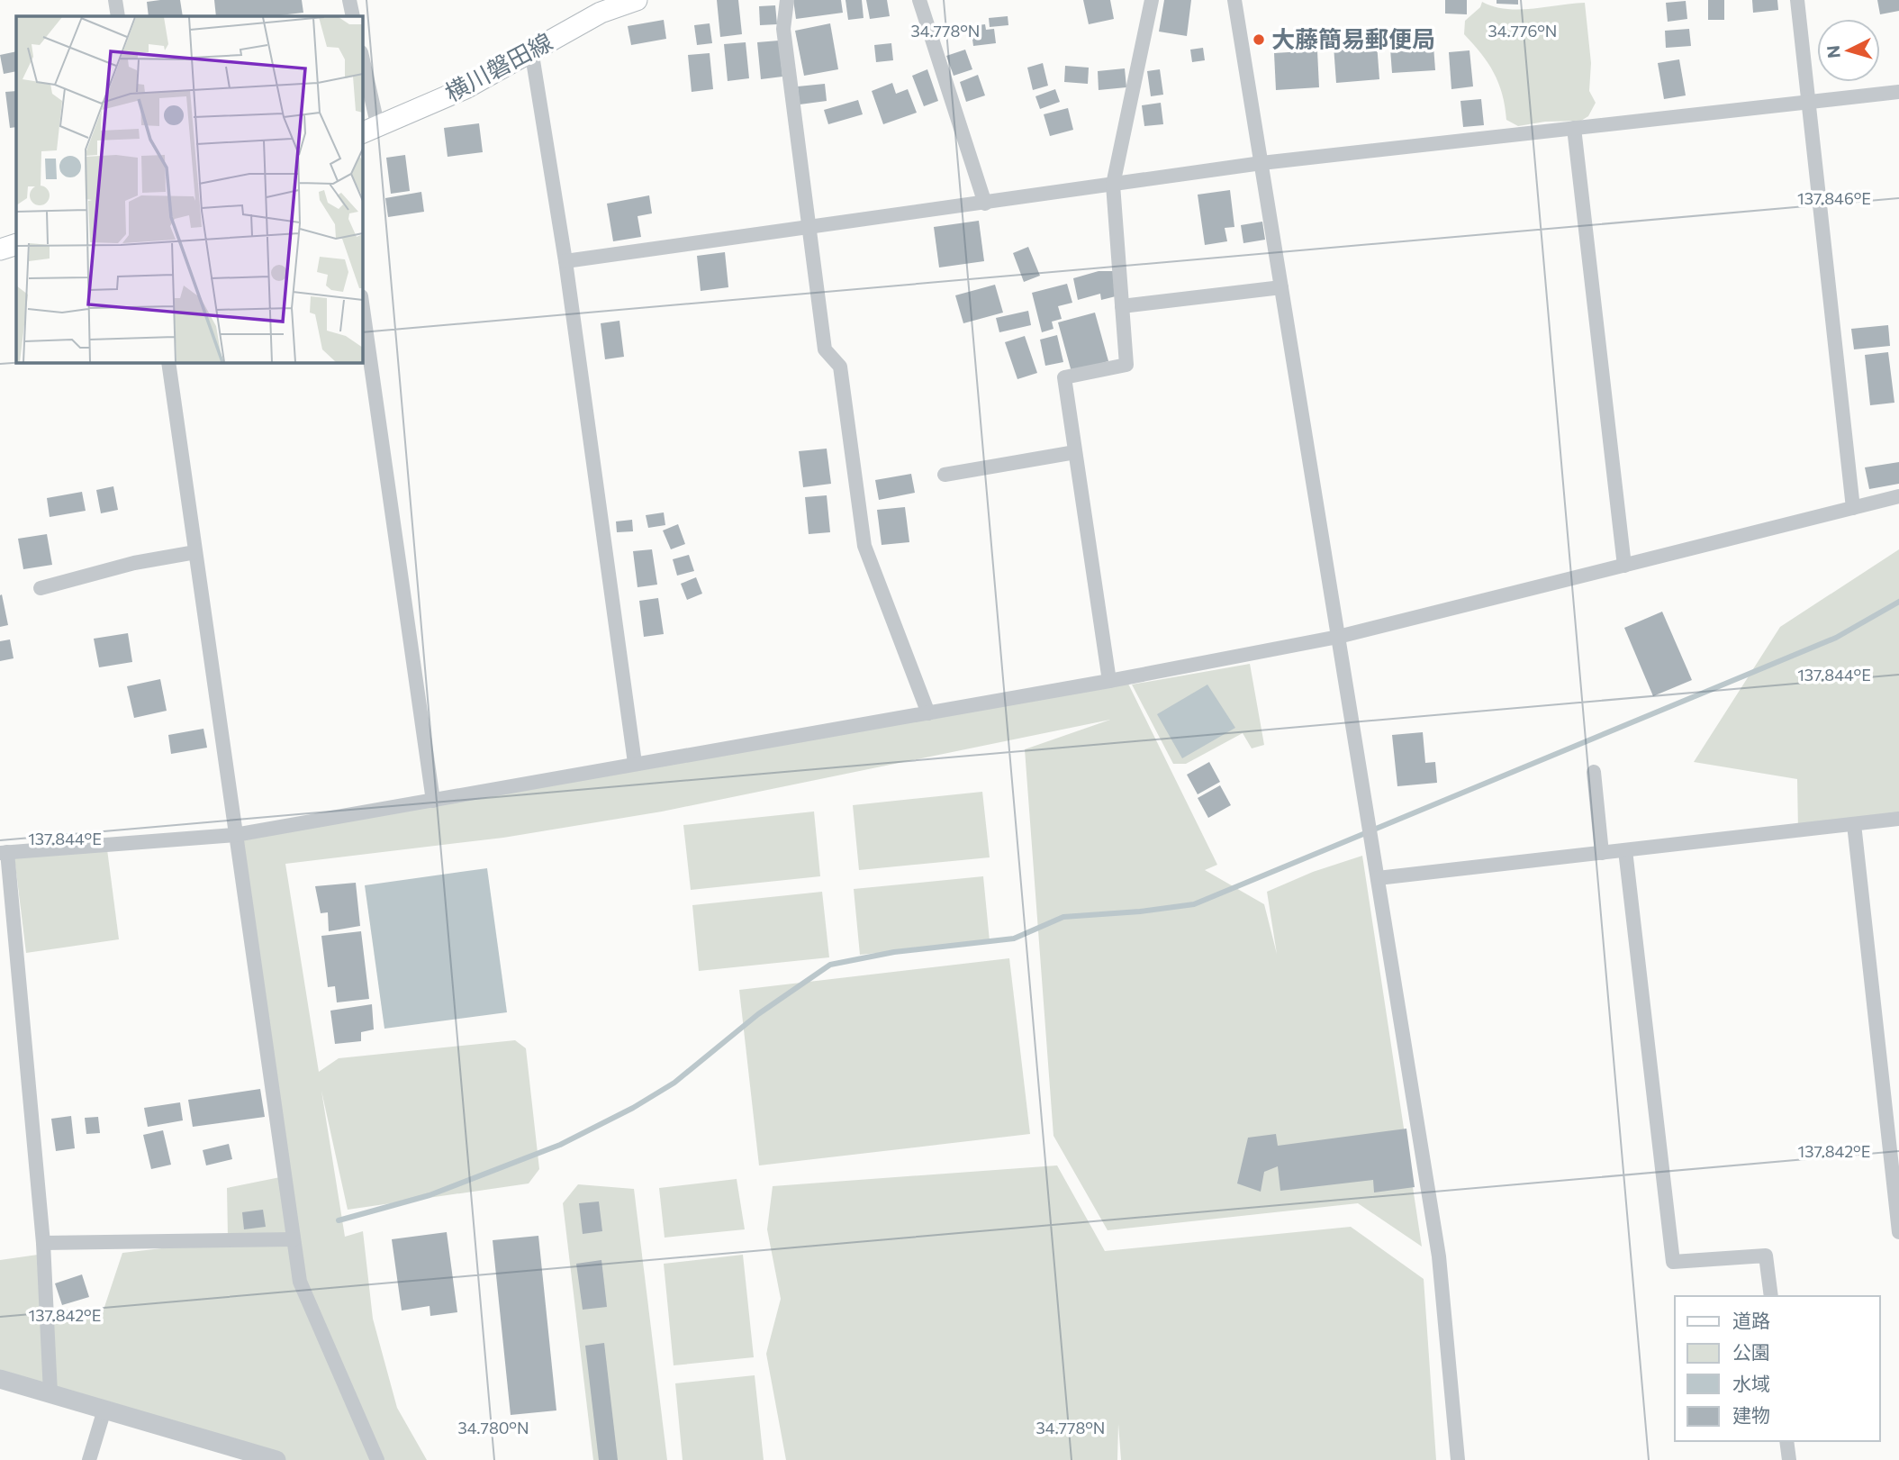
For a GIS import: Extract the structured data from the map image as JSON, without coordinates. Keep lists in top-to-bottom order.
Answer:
{
  "streets": {
    "main road": ["横川磐田線"]
  },
  "places": ["大藤簡易郵便局"],
  "legend": [
    "道路",
    "公園",
    "水域",
    "建物"
  ],
  "north": "left",
  "coordinates": [
    "34.778°N",
    "34.776°N",
    "137.846°E",
    "137.844°E",
    "137.842°E",
    "34.780°N"
  ]
}
